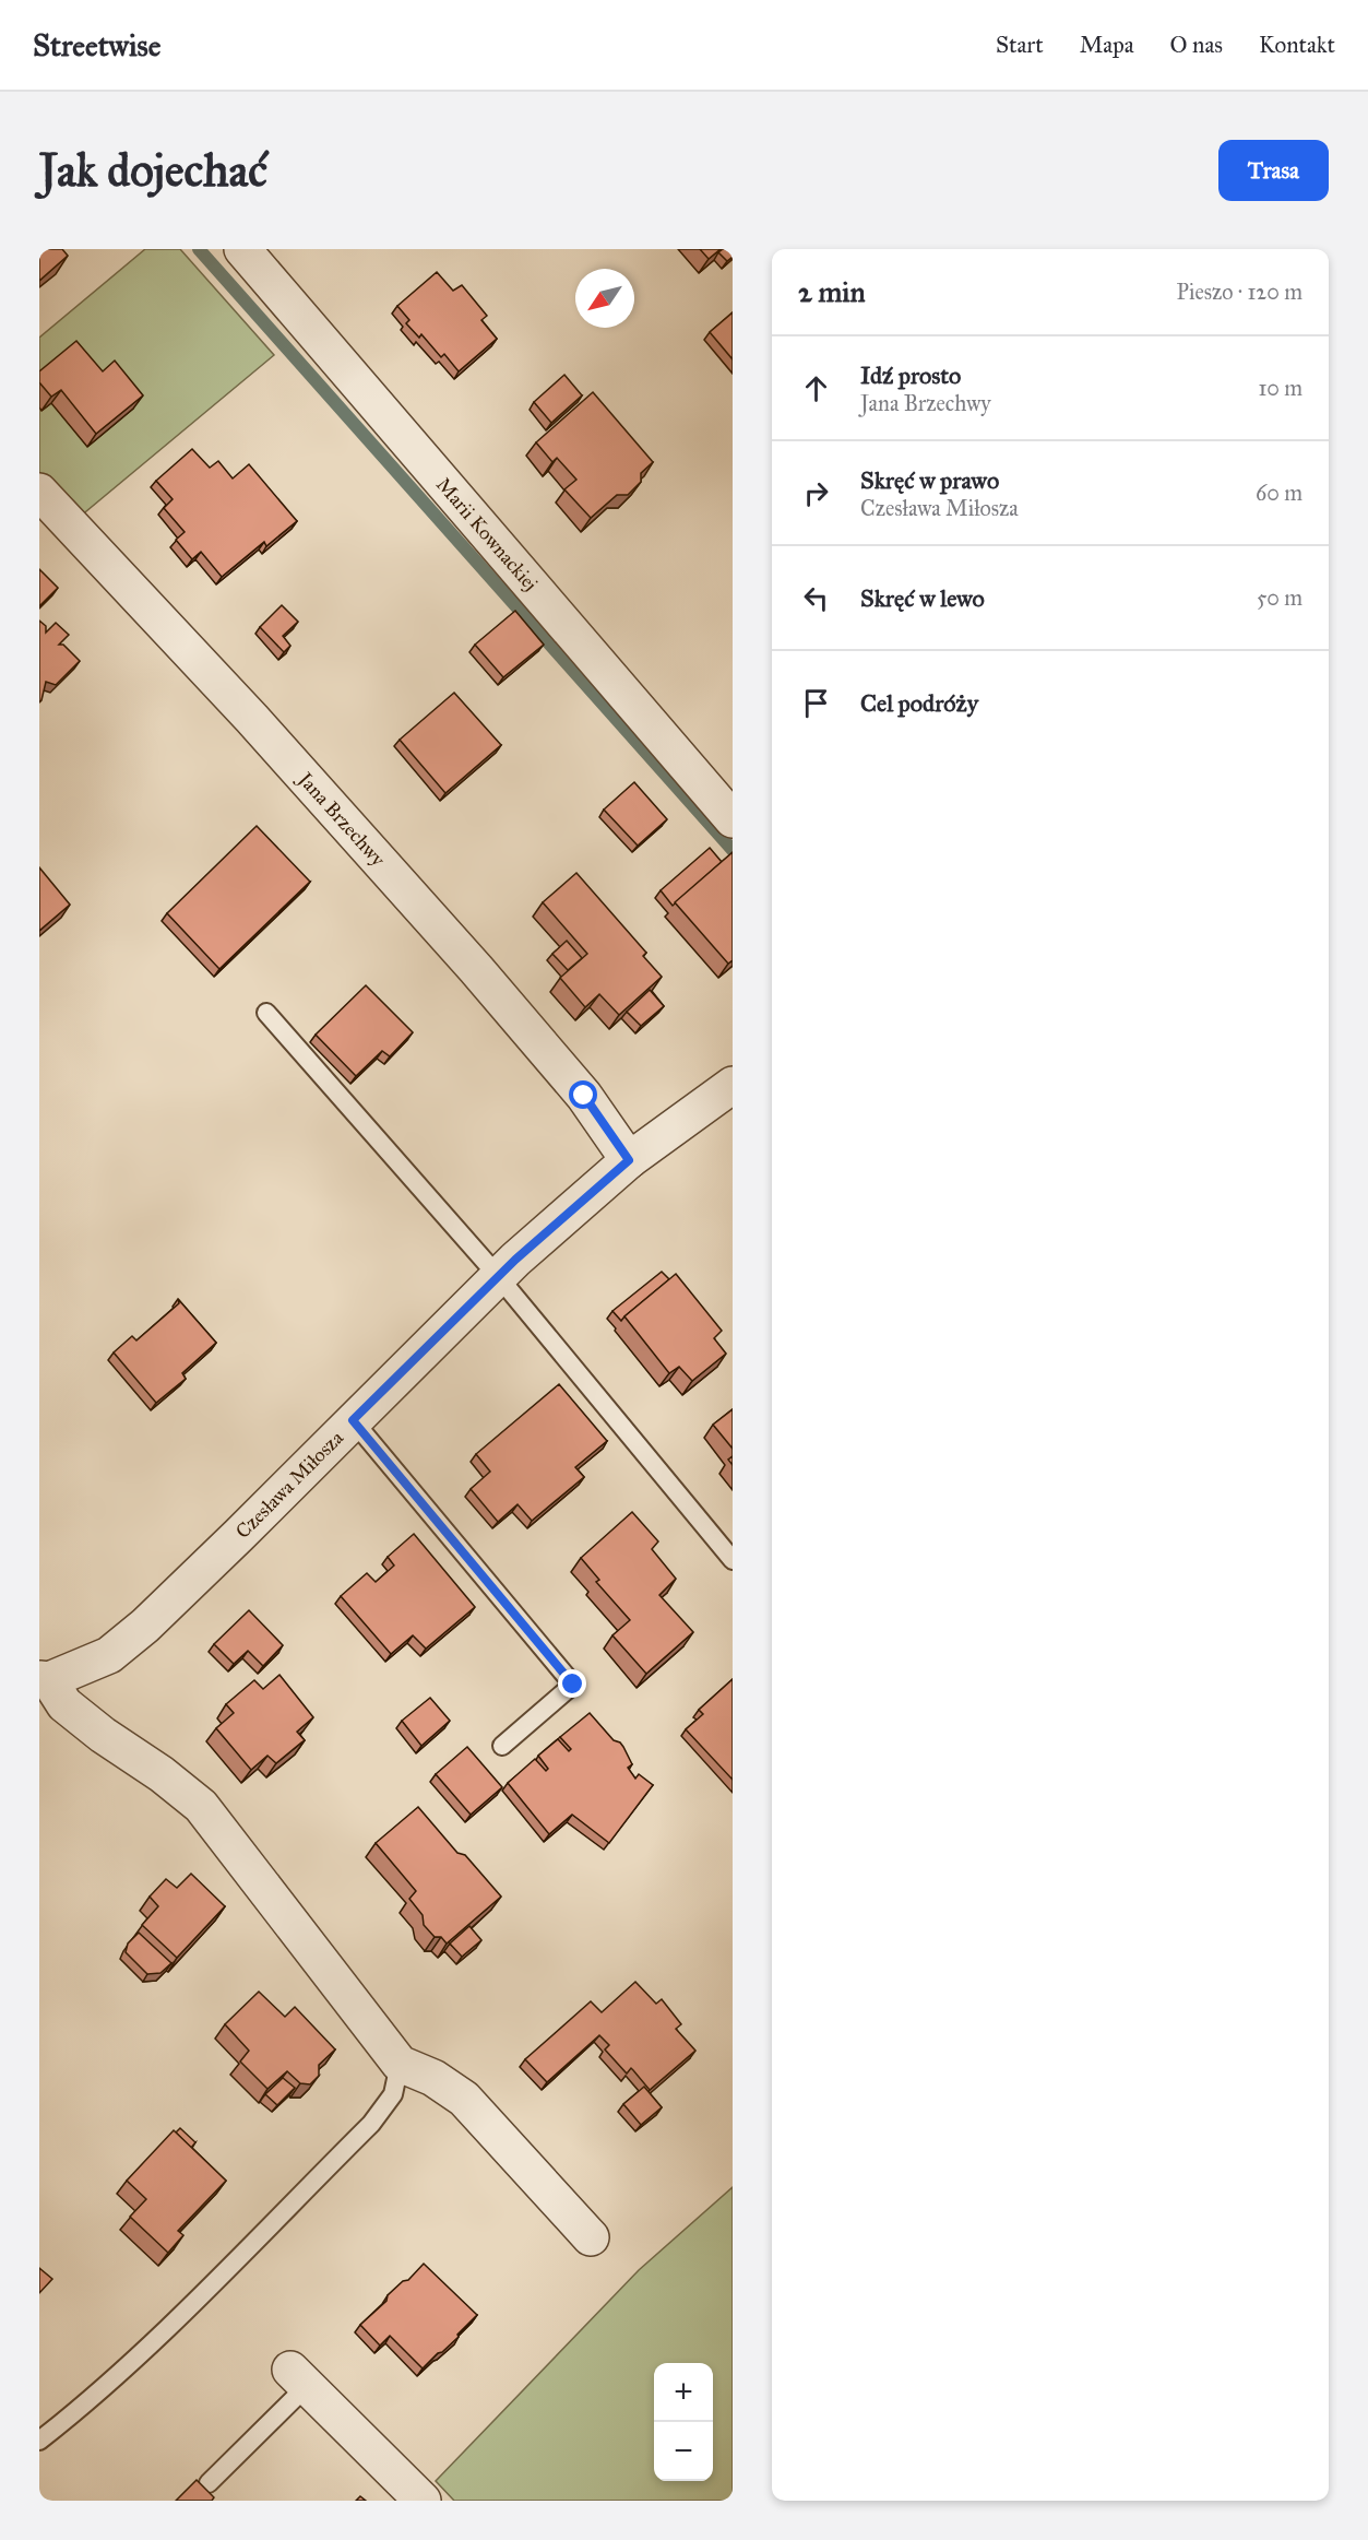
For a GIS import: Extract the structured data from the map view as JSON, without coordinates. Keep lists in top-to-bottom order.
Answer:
{
  "streets": {
    "street": ["Marii Kownackiej", "Jana Brzechwy", "Czesława Miłosza"]
  },
  "crossings": [
    ["Jana Brzechwy", "Czesława Miłosza"]
  ],
  "north": "bottom left",
  "page": {
    "header": "Streetwise",
    "nav": [
      "Start",
      "Mapa",
      "O nas",
      "Kontakt"
    ],
    "buttons": "Trasa",
    "title": "Jak dojechać",
    "heading": ["2 min", "Pieszo · 120 m"],
    "list": [
      ["Idź prosto", "Jana Brzechwy", "10 m"],
      ["Skręć w prawo", "Czesława Miłosza", "60 m"],
      ["Skręć w lewo", "50 m"],
      "Cel podróży"
    ],
    "map_buttons": ["+", "−"]
  }
}
